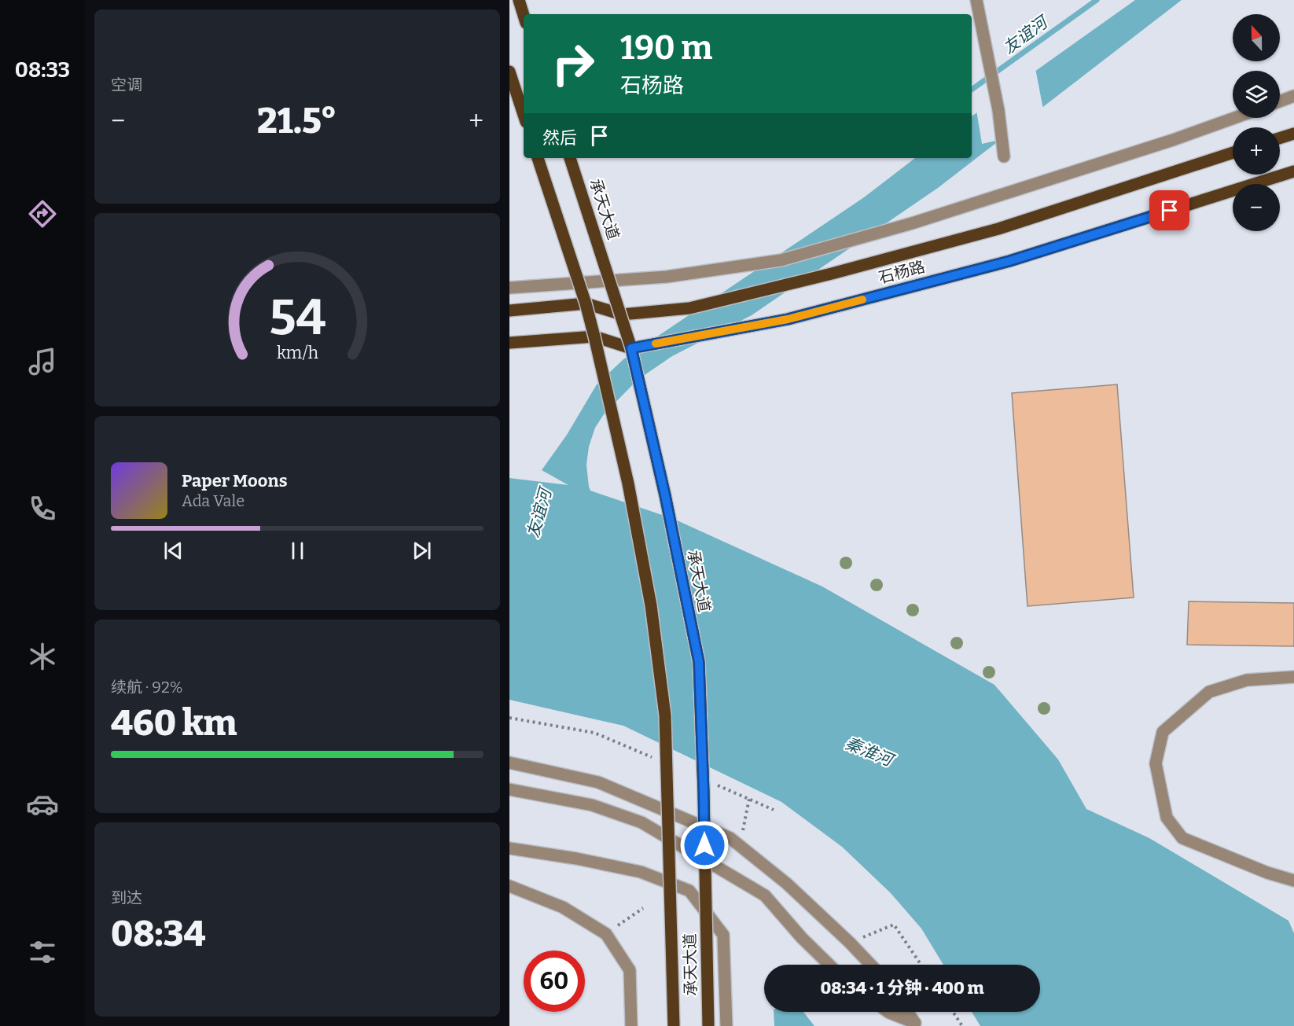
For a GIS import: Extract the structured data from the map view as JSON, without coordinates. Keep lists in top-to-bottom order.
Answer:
{
  "streets": {
    "main road": ["承天大道", "石杨路"]
  },
  "crossings": [
    ["承天大道", "石杨路"]
  ],
  "water": ["友谊河", "秦淮河"],
  "north": "top",
  "page": {
    "tabs": "08:33",
    "tile": [
      "空调",
      ["续航 · 92%", "460 km"],
      ["到达", "08:34"]
    ],
    "map_buttons": ["+", "−"],
    "turn": ["190 m", "石杨路"],
    "heat": ["−", "21.5°", "+"],
    "then": "然后",
    "song": ["Paper Moons", "Ada Vale"],
    "limit": "60",
    "trip": "08:34 · 1 分钟 · 400 m",
    "gauge": ["54", "km/h"]
  }
}
